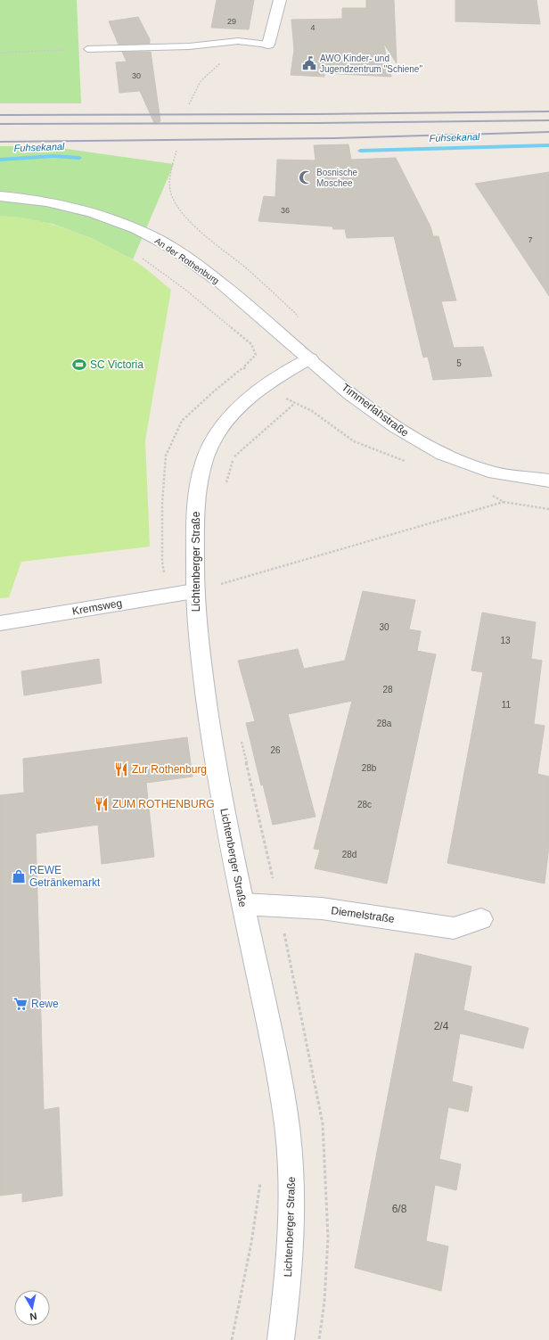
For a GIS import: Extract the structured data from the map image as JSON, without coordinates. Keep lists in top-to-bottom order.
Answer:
{
  "streets": {
    "street": [
      "An der Rothenburg",
      "Timmerlahstraße",
      "Lichtenberger Straße",
      "Kremsweg",
      "Diemelstraße"
    ]
  },
  "crossings": [
    ["An der Rothenburg", "Timmerlahstraße"],
    ["An der Rothenburg", "Lichtenberger Straße"],
    ["Timmerlahstraße", "Lichtenberger Straße"],
    ["Lichtenberger Straße", "Kremsweg"],
    ["Lichtenberger Straße", "Diemelstraße"]
  ],
  "water": ["Fuhsekanal"],
  "places": {
    "public building": ["AWO Kinder- und Jugendzentrum \"Schiene\""],
    "mosque": ["Bosnische Moschee"],
    "sports": ["SC Victoria"],
    "restaurant": ["Zur Rothenburg", "ZUM ROTHENBURG"],
    "shop": ["REWE Getränkemarkt"],
    "supermarket": ["Rewe"]
  },
  "house_numbers": [
    "29",
    "4",
    "30",
    "36",
    "7",
    "5",
    "30",
    "13",
    "28",
    "11",
    "28a",
    "26",
    "28b",
    "28c",
    "28d",
    "2/4",
    "6/8"
  ],
  "north": "bottom"
}
